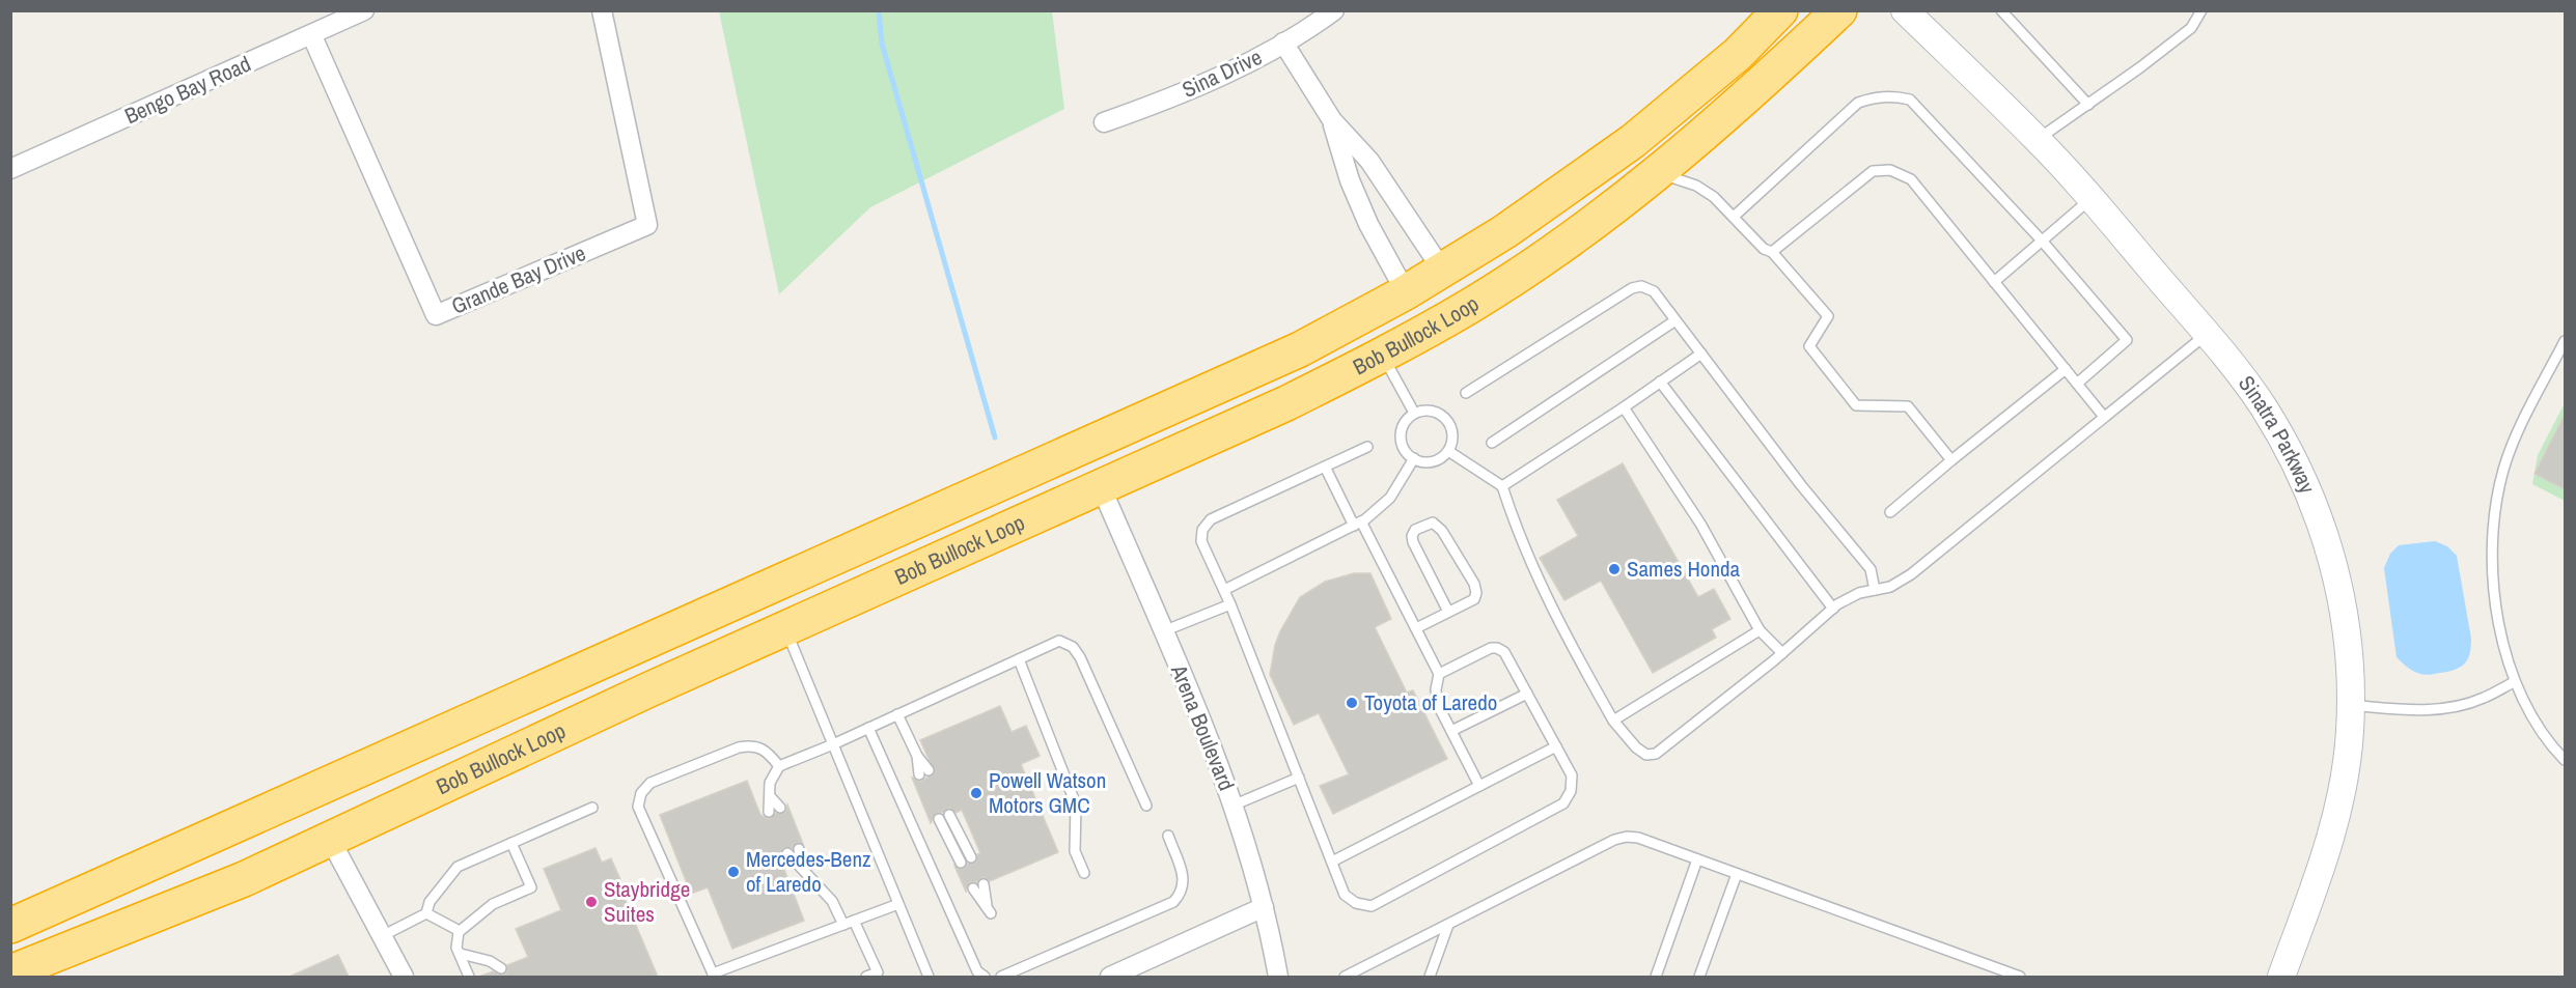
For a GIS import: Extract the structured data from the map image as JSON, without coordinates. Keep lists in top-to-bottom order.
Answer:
{
  "streets": {
    "highway": ["Bob Bullock Loop"],
    "street": [
      "Sina Drive",
      "Bengo Bay Road",
      "Grande Bay Drive",
      "Sinatra Parkway",
      "Arena Boulevard"
    ]
  },
  "crossings": [
    ["Bengo Bay Road", "Grande Bay Drive"],
    ["Bob Bullock Loop", "Arena Boulevard"]
  ],
  "places": [
    "Sames Honda",
    "Toyota of Laredo",
    "Powell Watson Motors GMC",
    "Mercedes-Benz of Laredo",
    "Staybridge Suites"
  ]
}
